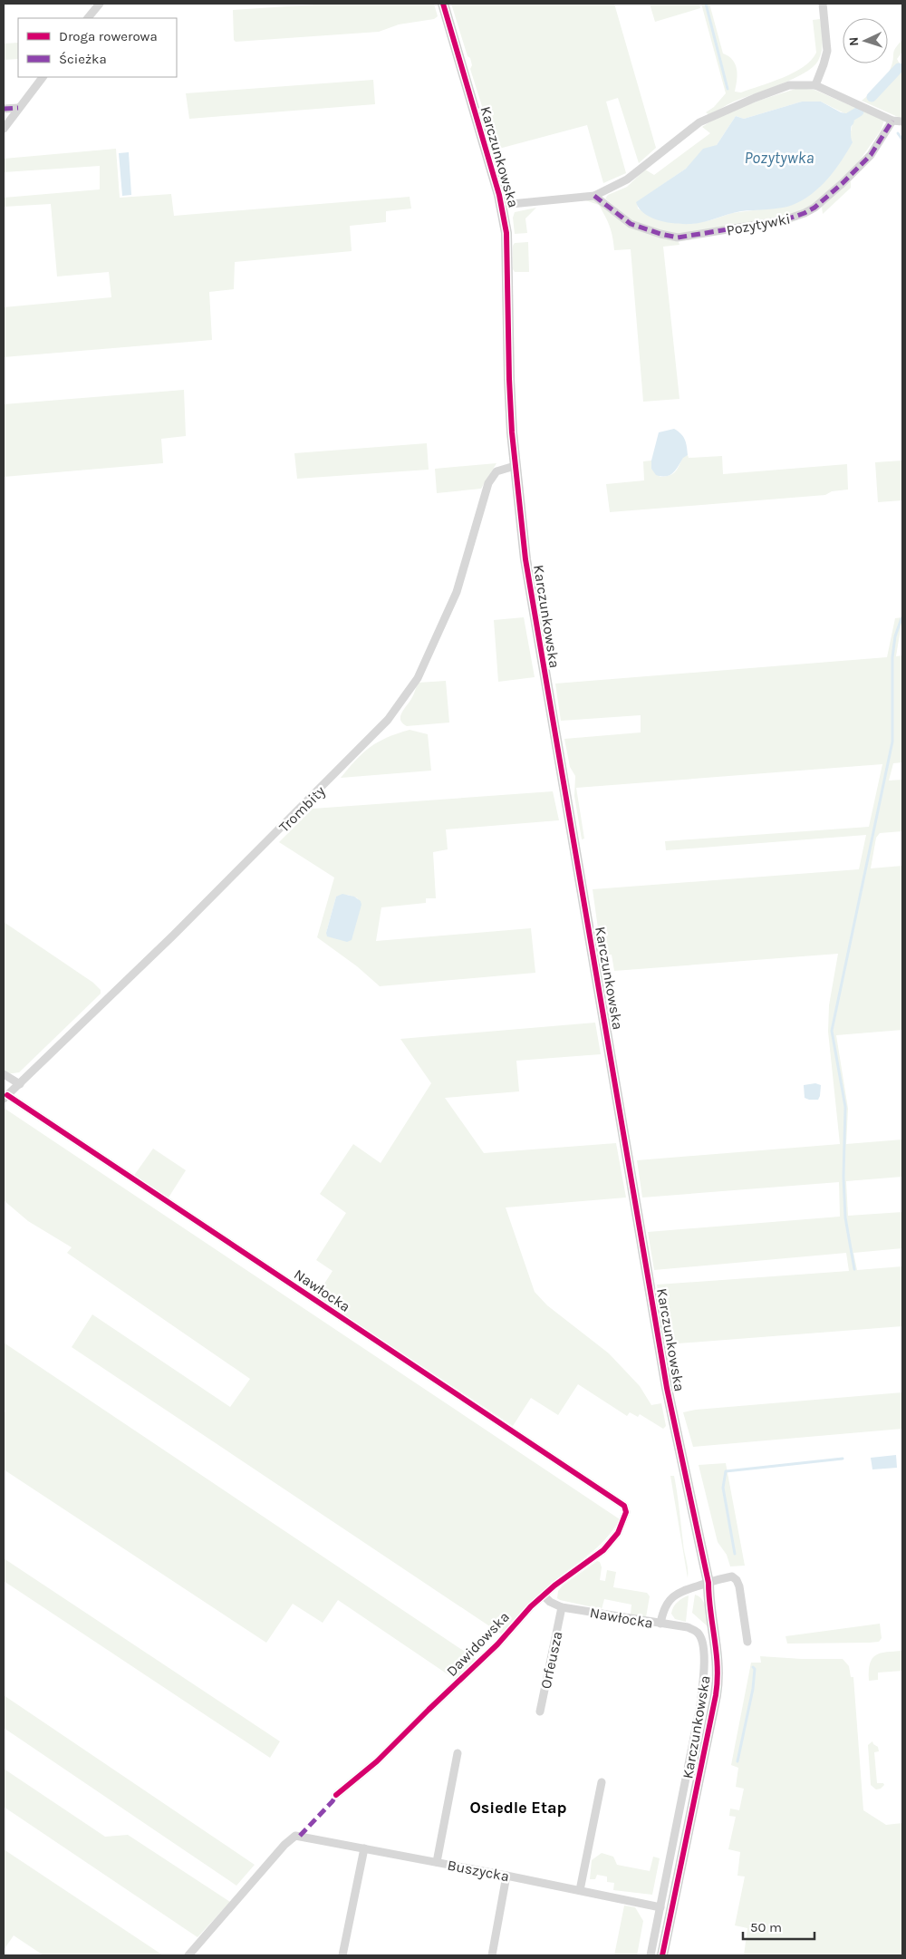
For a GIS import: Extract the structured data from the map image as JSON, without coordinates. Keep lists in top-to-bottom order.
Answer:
{
  "streets": {
    "street": [
      "Karczunkowska",
      "Pozytywki",
      "Trombity",
      "Nawłocka",
      "Dawidowska",
      "Orfeusza",
      "Buszycka"
    ]
  },
  "crossings": [
    ["Karczunkowska", "Trombity"],
    ["Karczunkowska", "Nawłocka"],
    ["Karczunkowska", "Buszycka"],
    ["Trombity", "Nawłocka"],
    ["Nawłocka", "Dawidowska"],
    ["Nawłocka", "Orfeusza"]
  ],
  "districts": ["Osiedle Etap"],
  "water": ["Pozytywka"],
  "legend": ["Droga rowerowa", "Ścieżka"],
  "scale_bar": "50 m",
  "north": "left"
}
